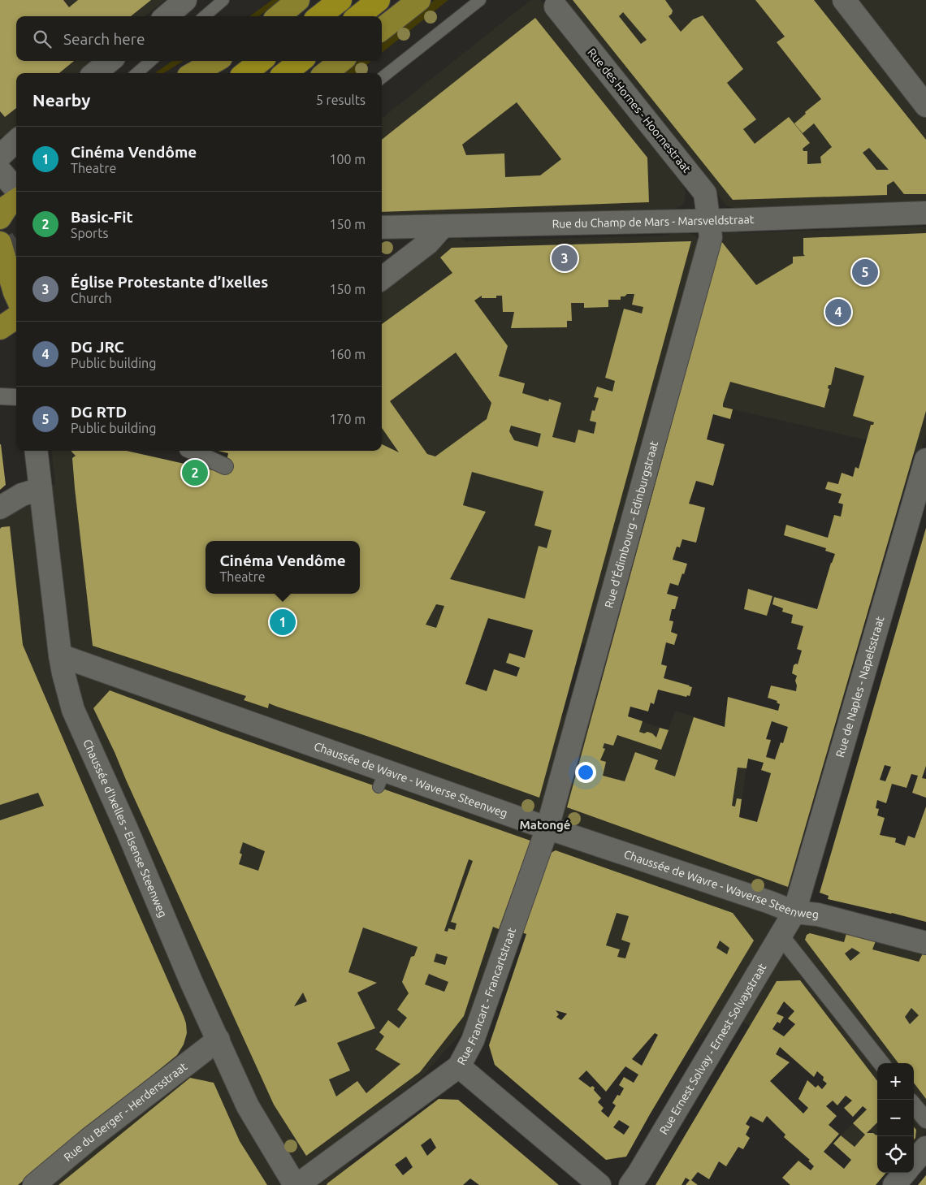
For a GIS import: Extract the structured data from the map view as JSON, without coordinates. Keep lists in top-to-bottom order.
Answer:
{
  "streets": {
    "street": [
      "Rue des Hornes - Hoornestraat",
      "Rue du Champ de Mars - Marsveldstraat",
      "Rue d'Édimbourg - Edinburgstraat",
      "Rue de Naples - Napelsstraat",
      "Chaussée de Wavre - Waverse Steenweg",
      "Chaussée d'Ixelles - Elsense Steenweg",
      "Rue Francart - Francartstraat",
      "Rue Ernest Solvay - Ernest Solvaystraat",
      "Rue du Berger - Herdersstraat"
    ]
  },
  "crossings": [
    ["Rue des Hornes - Hoornestraat", "Rue du Champ de Mars - Marsveldstraat"],
    ["Rue des Hornes - Hoornestraat", "Rue d'Édimbourg - Edinburgstraat"],
    ["Rue du Champ de Mars - Marsveldstraat", "Rue d'Édimbourg - Edinburgstraat"],
    ["Rue d'Édimbourg - Edinburgstraat", "Chaussée de Wavre - Waverse Steenweg"],
    ["Rue d'Édimbourg - Edinburgstraat", "Rue Francart - Francartstraat"],
    ["Rue de Naples - Napelsstraat", "Chaussée de Wavre - Waverse Steenweg"],
    ["Rue de Naples - Napelsstraat", "Rue Ernest Solvay - Ernest Solvaystraat"],
    ["Chaussée de Wavre - Waverse Steenweg", "Chaussée d'Ixelles - Elsense Steenweg"],
    ["Chaussée de Wavre - Waverse Steenweg", "Rue Francart - Francartstraat"],
    ["Chaussée de Wavre - Waverse Steenweg", "Rue Ernest Solvay - Ernest Solvaystraat"],
    ["Chaussée d'Ixelles - Elsense Steenweg", "Rue Francart - Francartstraat"],
    ["Chaussée d'Ixelles - Elsense Steenweg", "Rue du Berger - Herdersstraat"]
  ],
  "districts": ["Matongé"],
  "page": {
    "search": "Search here",
    "heading": ["Nearby", "5 results"],
    "list": [
      {
        "mark": "1",
        "name": "Cinéma Vendôme",
        "note": "Theatre",
        "value": "100 m"
      },
      {
        "mark": "2",
        "name": "Basic-Fit",
        "note": "Sports",
        "value": "150 m"
      },
      {
        "mark": "3",
        "name": "Église Protestante d’Ixelles",
        "note": "Church",
        "value": "150 m"
      },
      {
        "mark": "4",
        "name": "DG JRC",
        "note": "Public building",
        "value": "160 m"
      },
      {
        "mark": "5",
        "name": "DG RTD",
        "note": "Public building",
        "value": "170 m"
      }
    ],
    "pins": [
      "3",
      "5",
      "4",
      "2",
      "1"
    ],
    "popup": ["Cinéma Vendôme", "Theatre"],
    "map_buttons": ["+", "−"]
  }
}
